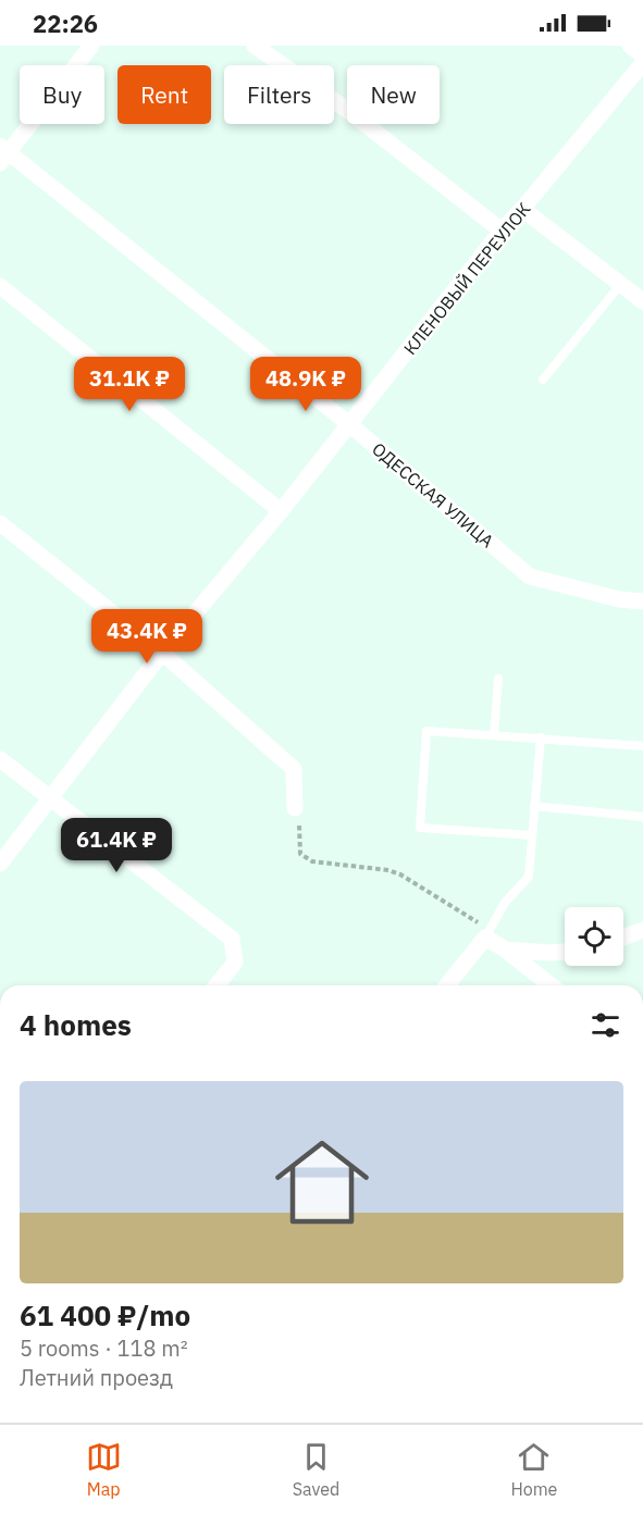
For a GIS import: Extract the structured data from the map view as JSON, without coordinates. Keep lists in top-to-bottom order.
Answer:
{
  "streets": {
    "street": ["КЛЕНОВЫЙ ПЕРЕУЛОК", "ОДЕССКАЯ УЛИЦА"]
  },
  "crossings": [
    ["КЛЕНОВЫЙ ПЕРЕУЛОК", "ОДЕССКАЯ УЛИЦА"]
  ],
  "page": {
    "status": "22:26",
    "chip": [
      "Buy",
      "Rent",
      "Filters",
      "New"
    ],
    "price": [
      "31.1K ₽",
      "48.9K ₽",
      "43.4K ₽",
      "61.4K ₽"
    ],
    "heading": "4 homes",
    "list": [
      {
        "name": "61 400 ₽/mo",
        "note": "5 rooms · 118 m² · Летний проезд"
      }
    ],
    "tabs": ["Map", "Saved", "Home"]
  }
}
